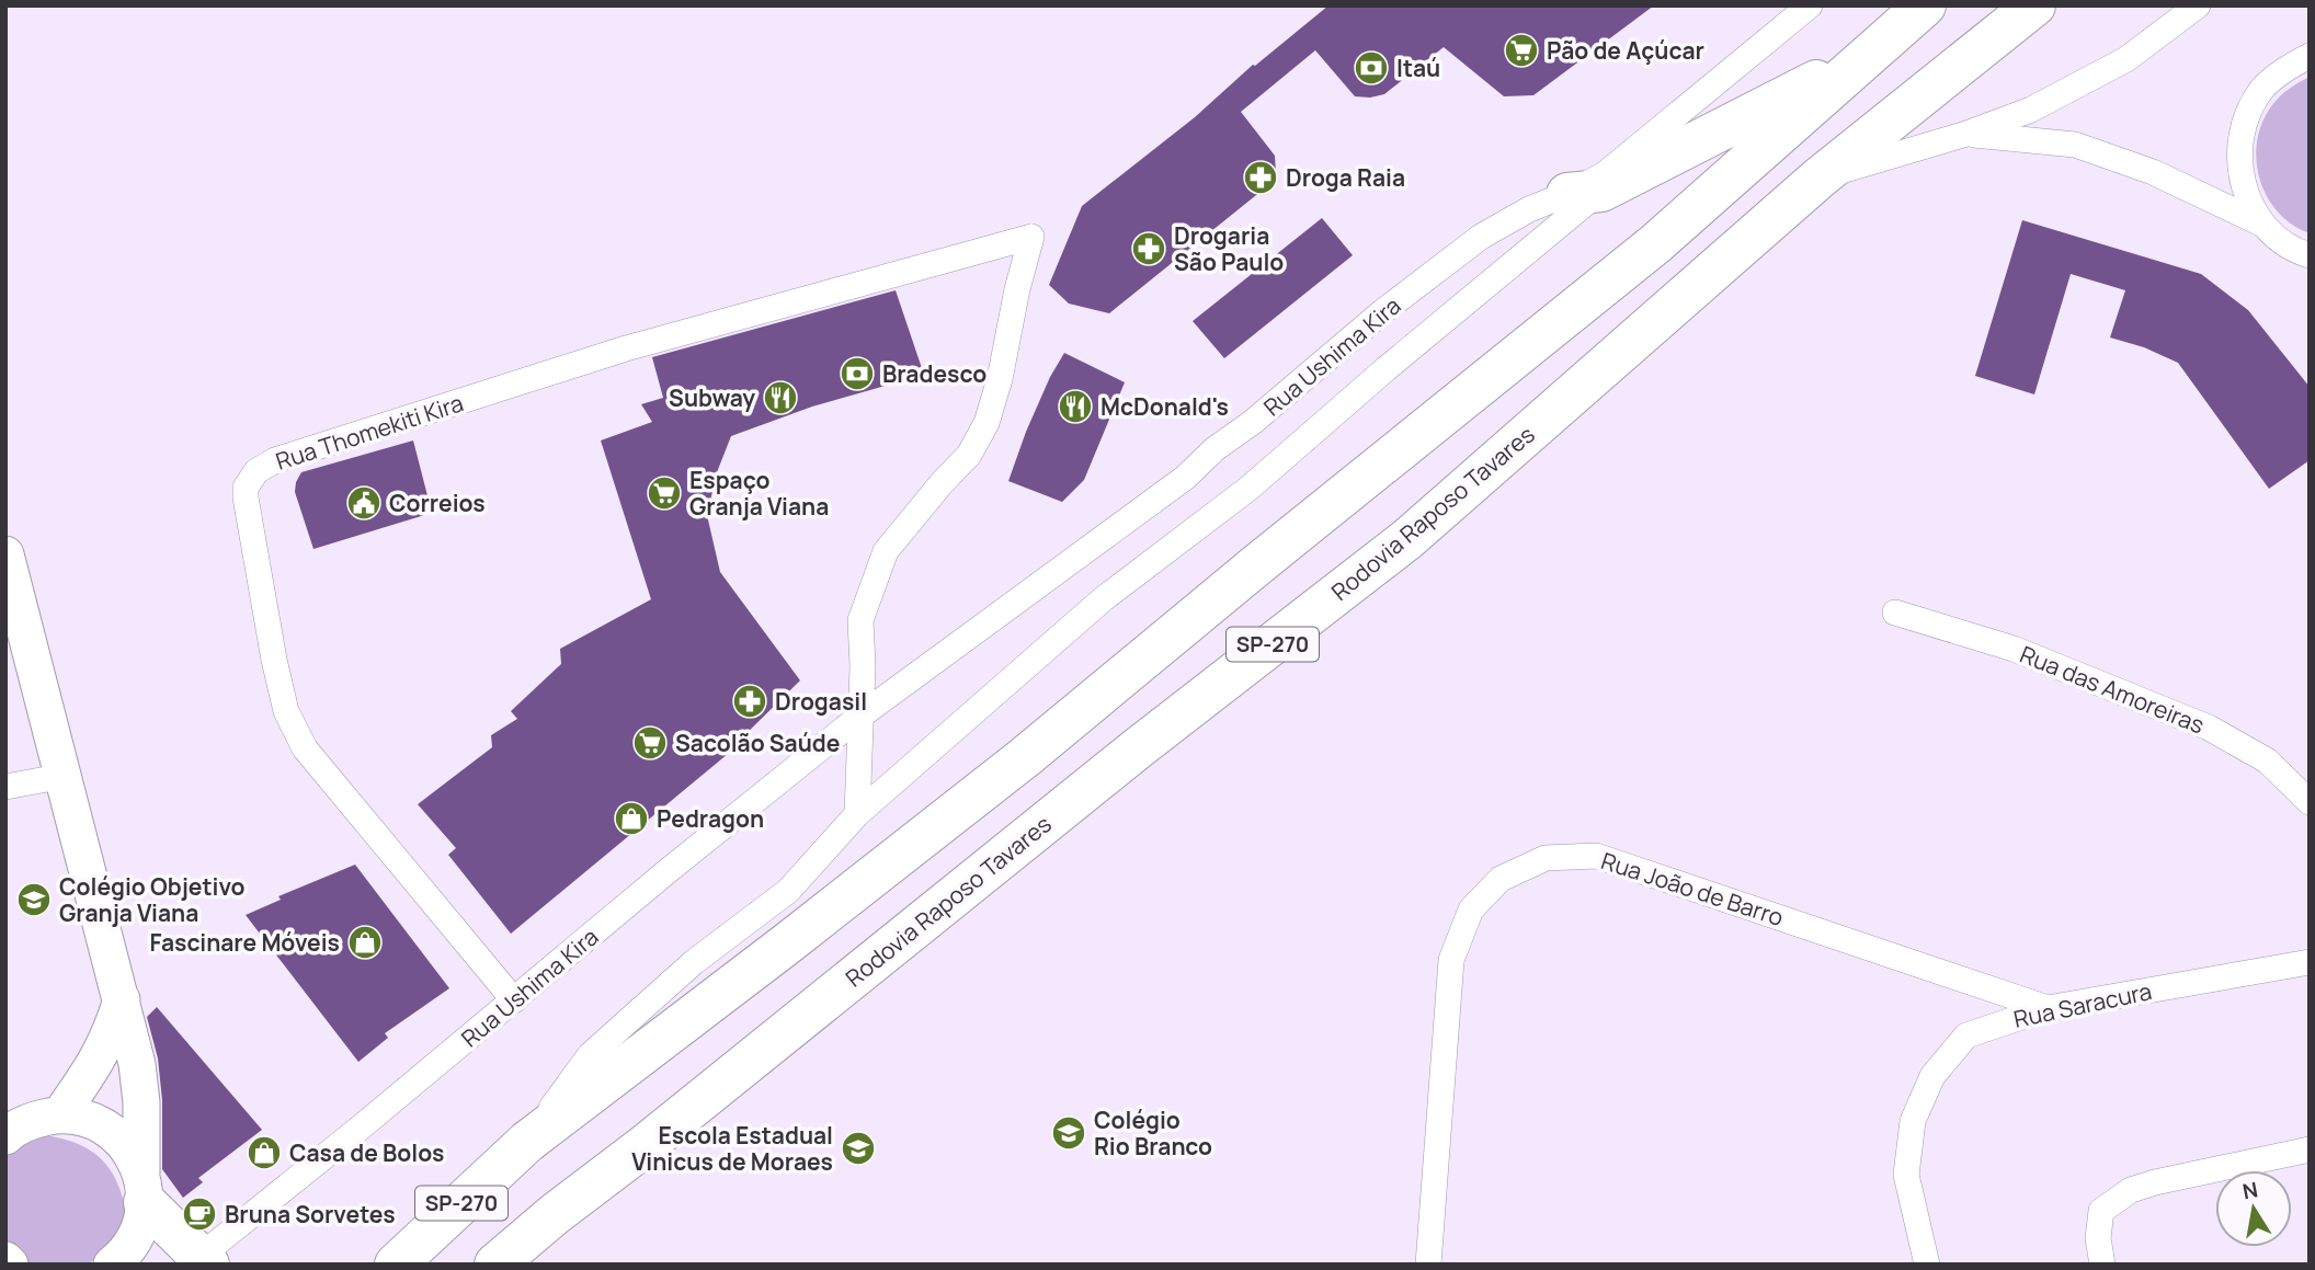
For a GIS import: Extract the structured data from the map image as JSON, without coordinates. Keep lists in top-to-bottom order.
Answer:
{
  "streets": {
    "highway": ["Rodovia Raposo Tavares", "SP-270"],
    "street": [
      "Rua Ushima Kira",
      "Rua Thomekiti Kira",
      "Rua das Amoreiras",
      "Rua João de Barro",
      "Rua Saracura"
    ]
  },
  "crossings": [
    ["Rua Ushima Kira", "Rua Thomekiti Kira"],
    ["Rua João de Barro", "Rua Saracura"]
  ],
  "places": {
    "supermarket": ["Pão de Açúcar", "Espaço Granja Viana", "Sacolão Saúde"],
    "bank": ["Itaú", "Bradesco"],
    "pharmacy": ["Droga Raia", "Drogaria São Paulo", "Drogasil"],
    "restaurant": ["Subway", "McDonald's"],
    "public building": ["Correios"],
    "shop": ["Pedragon", "Fascinare Móveis", "Casa de Bolos"],
    "school or university": ["Colégio Objetivo Granja Viana", "Colégio Rio Branco", "Escola Estadual Vinicus de Moraes"],
    "cafe": ["Bruna Sorvetes"]
  },
  "north": "top"
}
